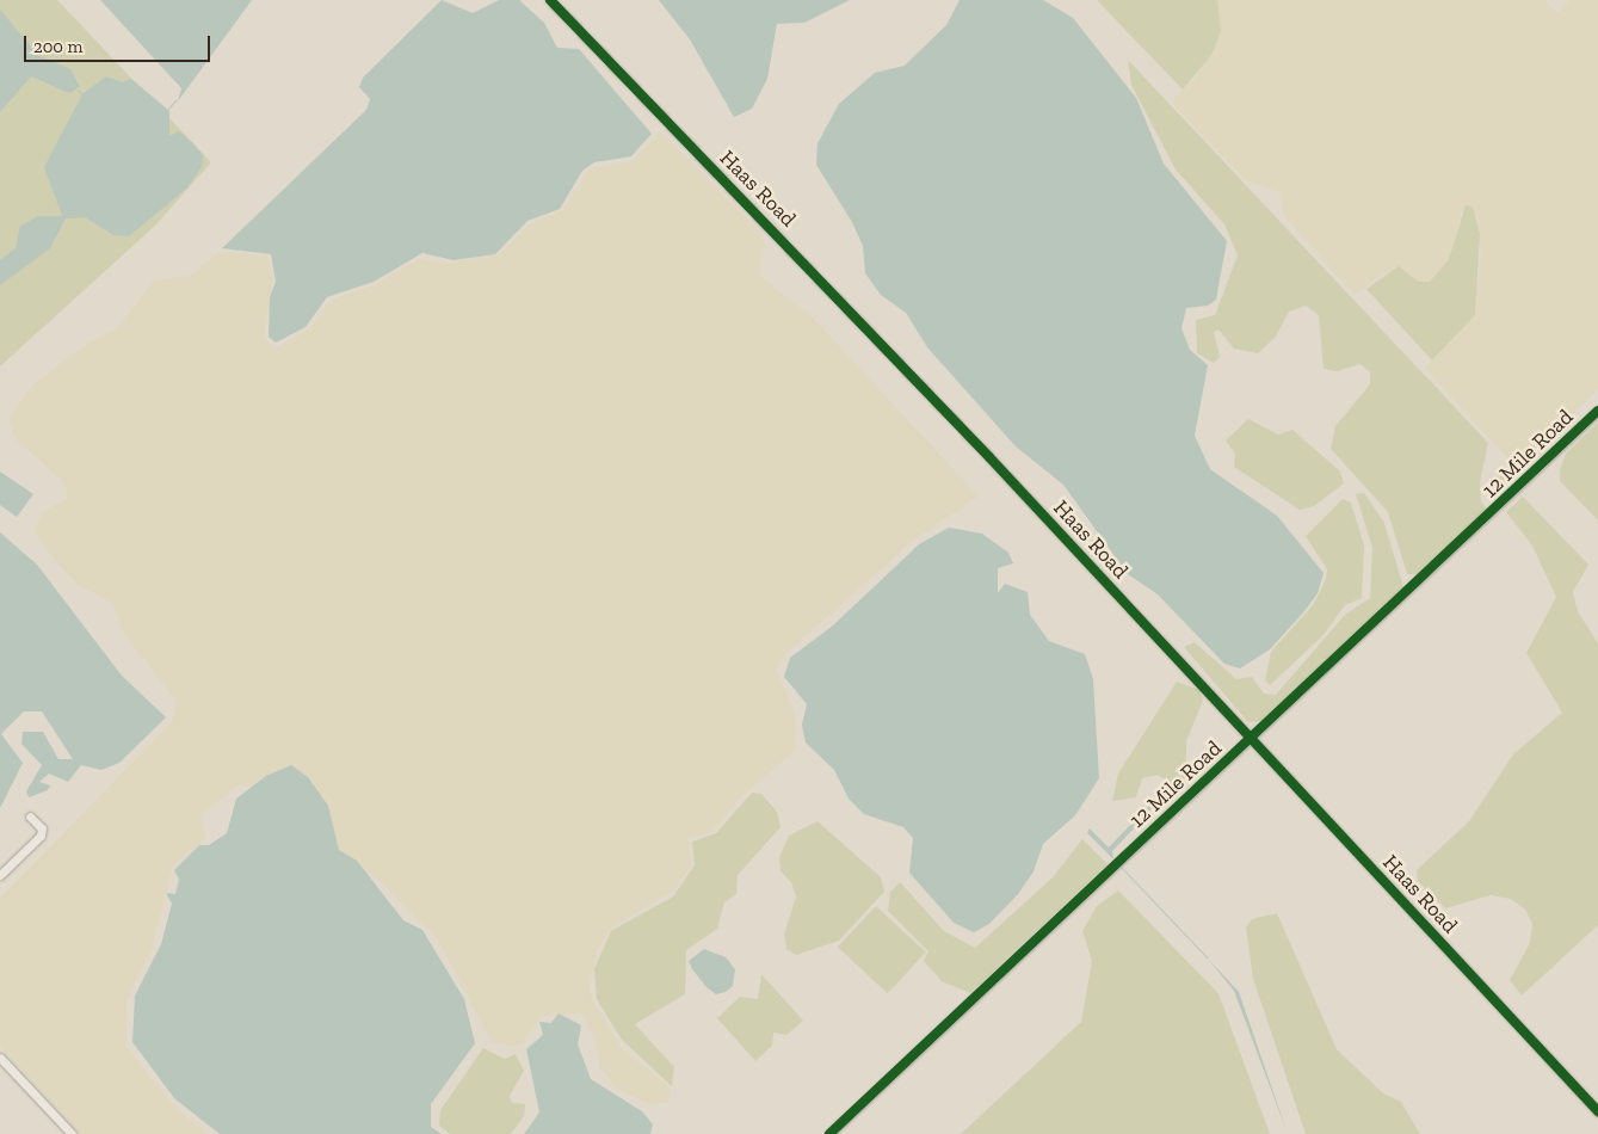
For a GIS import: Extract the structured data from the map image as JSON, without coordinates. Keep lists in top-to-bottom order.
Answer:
{
  "streets": {
    "street": ["Haas Road", "12 Mile Road"]
  },
  "crossings": [
    ["Haas Road", "12 Mile Road"]
  ],
  "scale_bar": "200 m"
}
